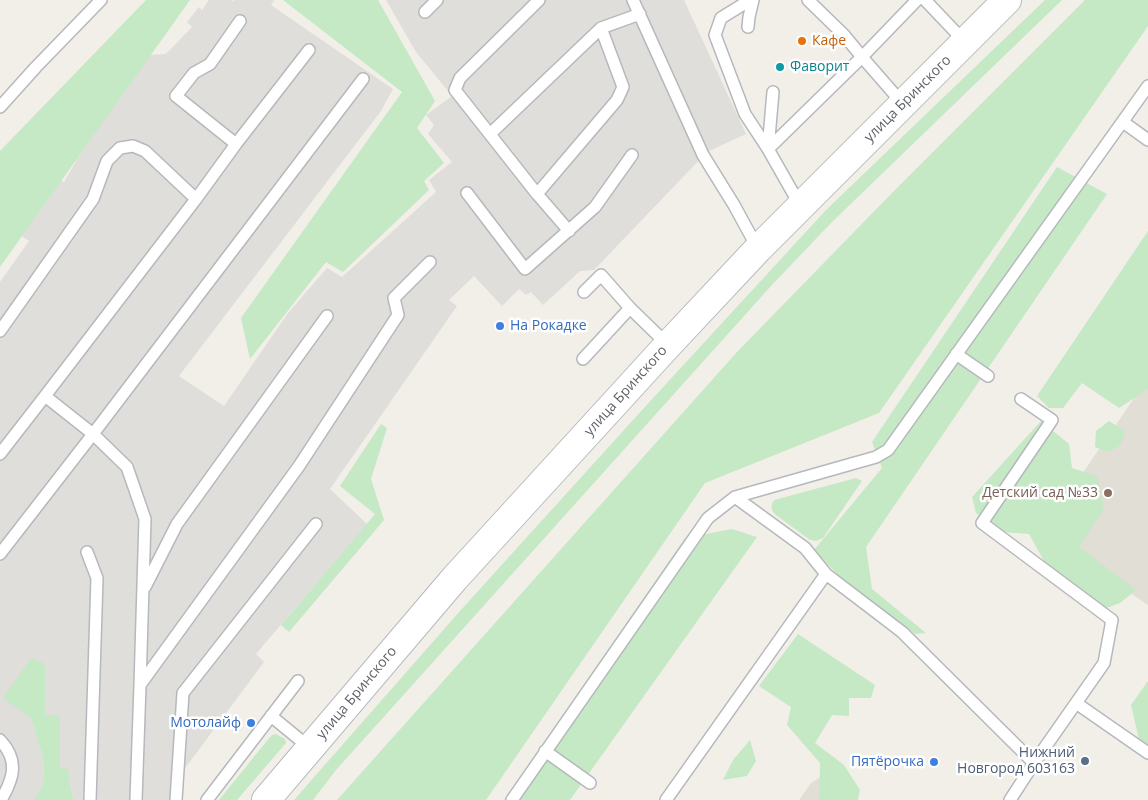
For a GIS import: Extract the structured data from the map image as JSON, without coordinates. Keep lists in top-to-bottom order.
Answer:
{
  "streets": {
    "main road": ["улица Бринского"]
  },
  "places": [
    "Кафе",
    "Фаворит",
    "На Рокадке",
    "Детский сад №33",
    "Мотолайф",
    "Нижний Новгород 603163",
    "Пятёрочка"
  ]
}
